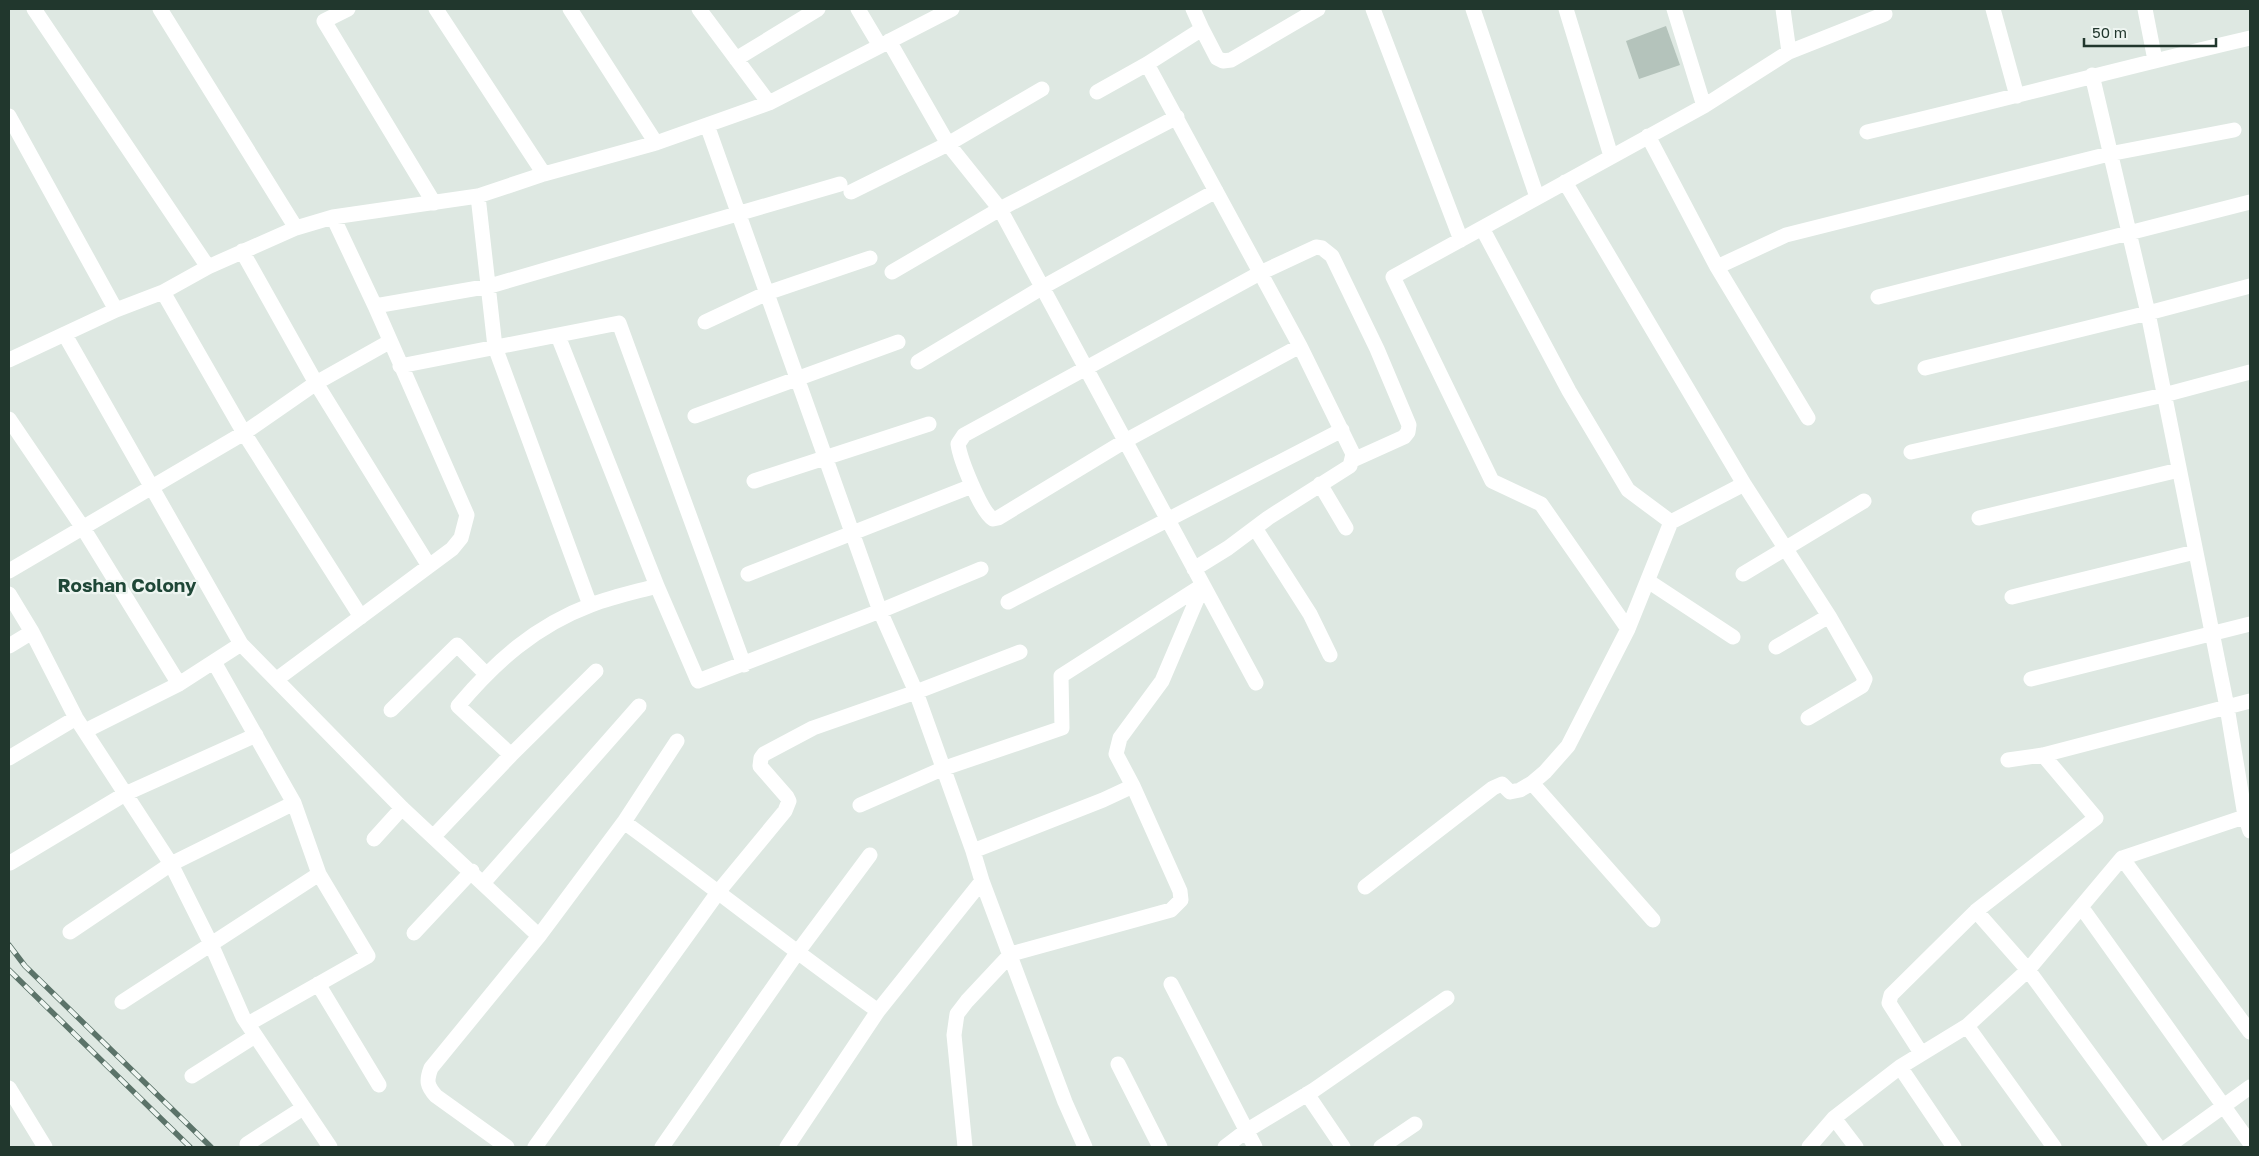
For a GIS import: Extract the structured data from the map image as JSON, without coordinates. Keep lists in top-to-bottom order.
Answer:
{
  "districts": ["Roshan Colony"],
  "scale_bar": "50 m"
}
